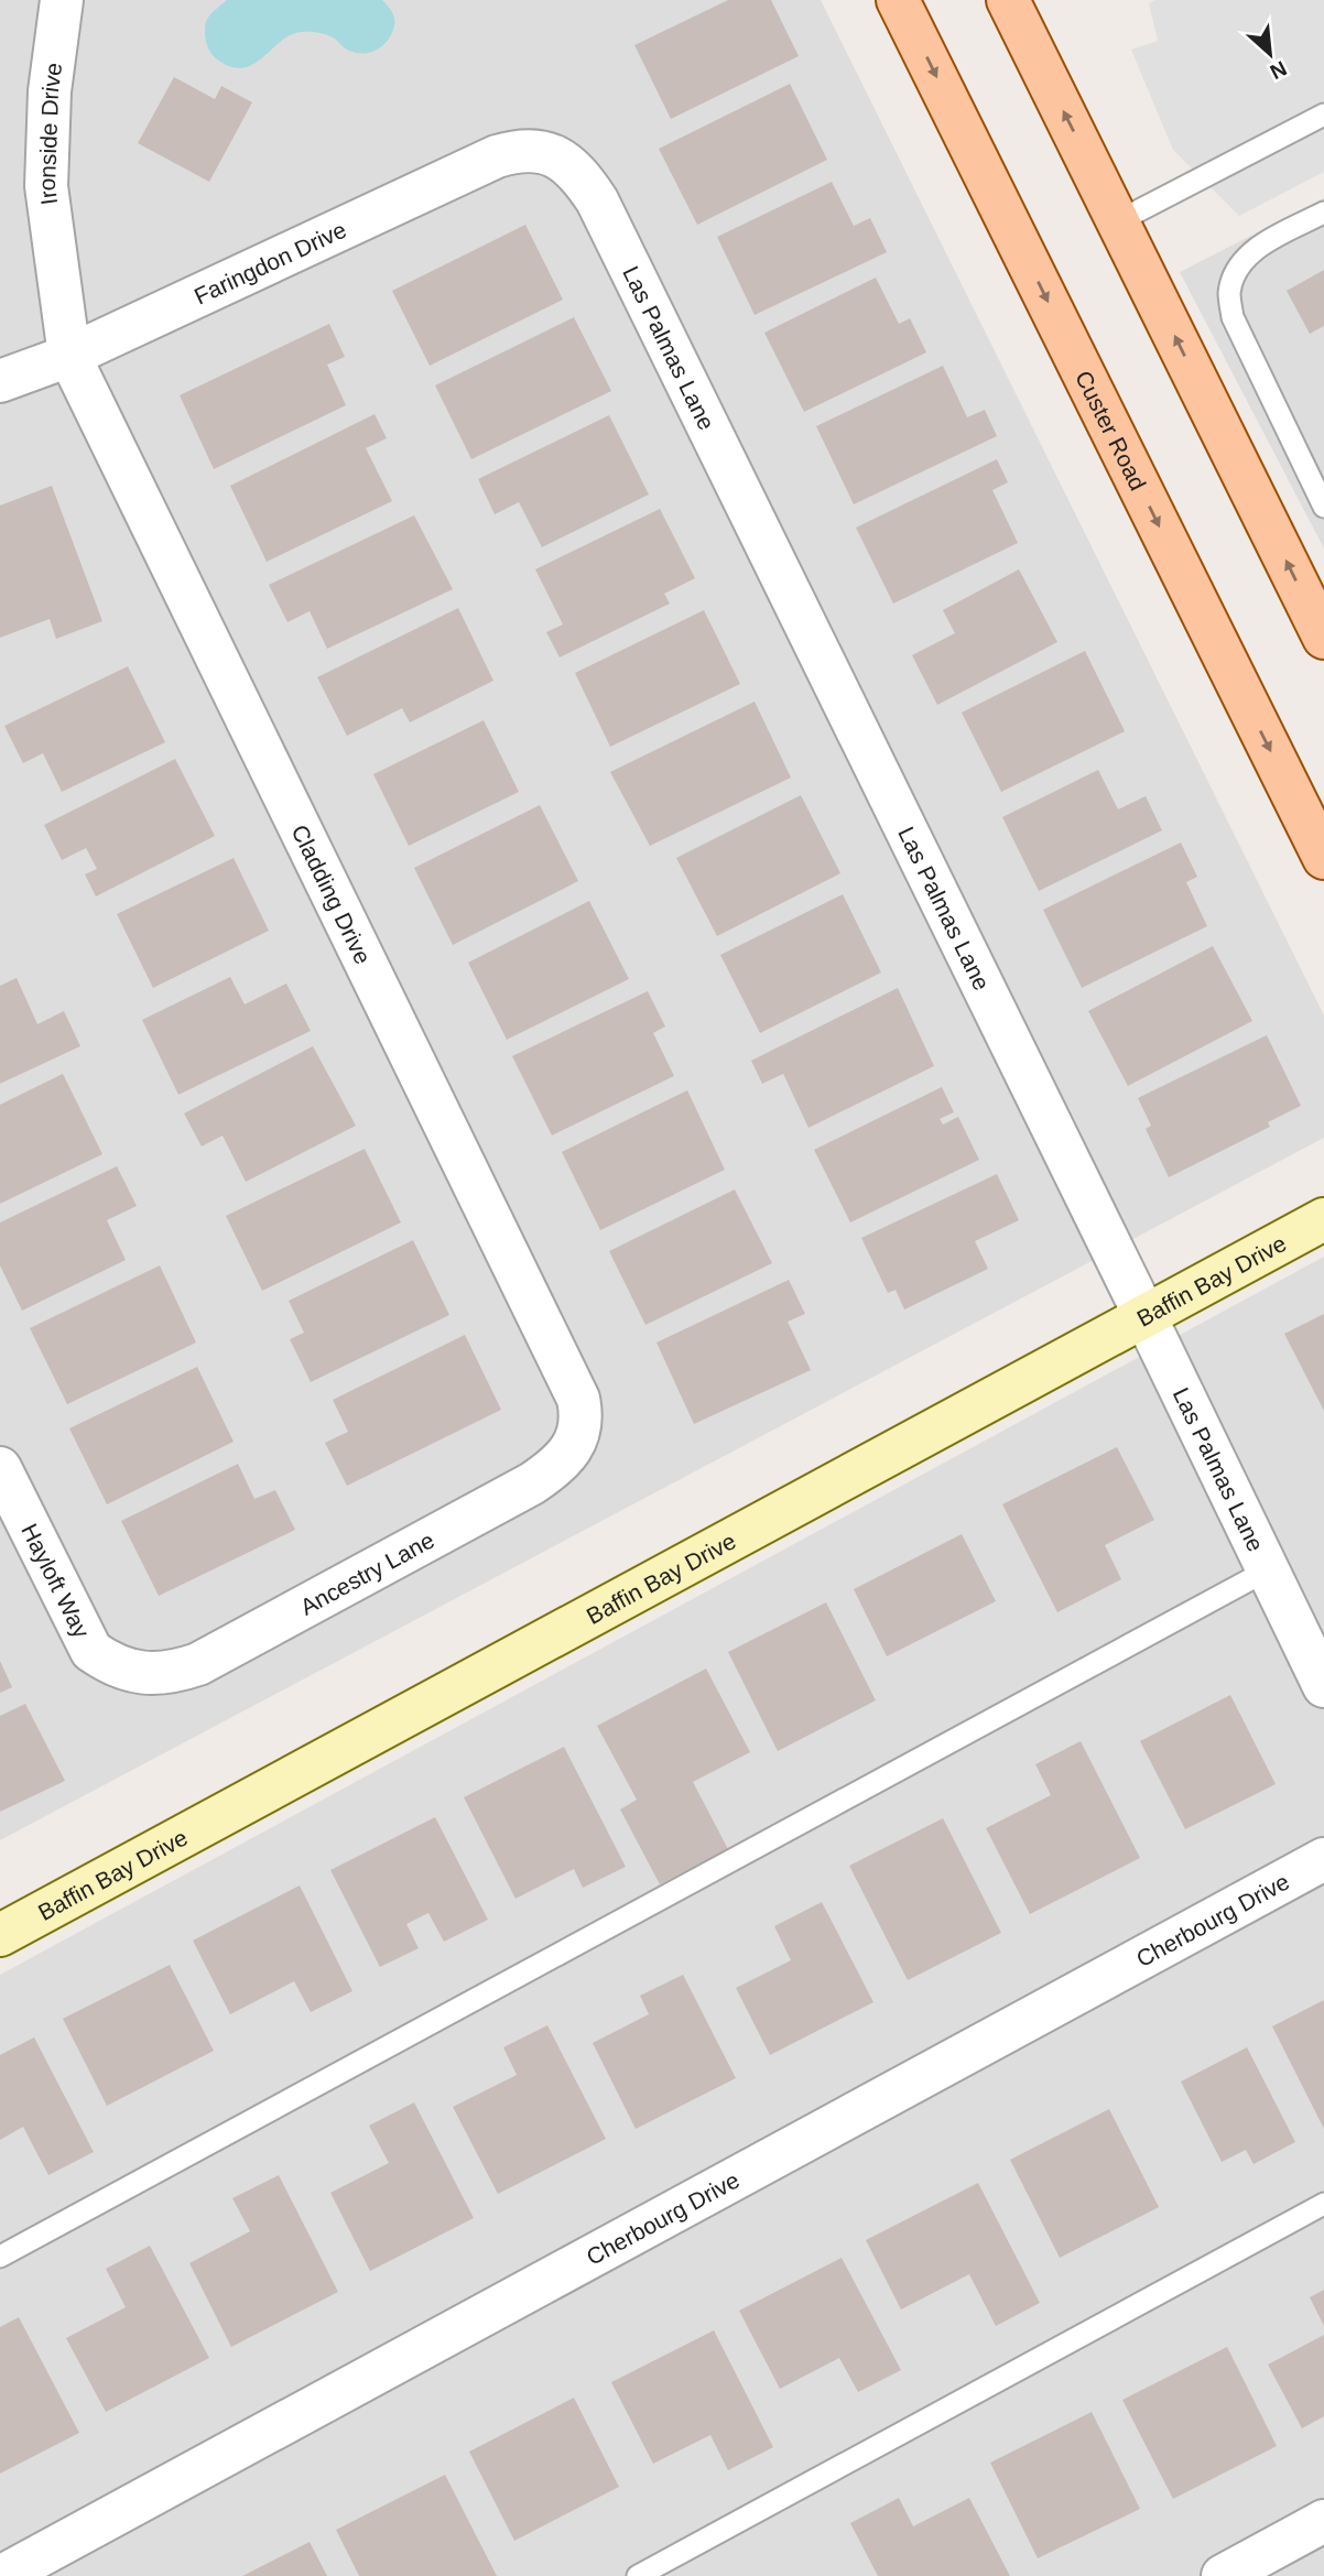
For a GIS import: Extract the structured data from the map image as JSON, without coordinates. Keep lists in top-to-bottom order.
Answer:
{
  "streets": {
    "main road": ["Custer Road"],
    "street": [
      "Ironside Drive",
      "Faringdon Drive",
      "Las Palmas Lane",
      "Cladding Drive",
      "Baffin Bay Drive",
      "Ancestry Lane",
      "Hayloft Way",
      "Cherbourg Drive"
    ]
  },
  "crossings": [
    ["Ironside Drive", "Faringdon Drive"],
    ["Ironside Drive", "Cladding Drive"],
    ["Faringdon Drive", "Las Palmas Lane"],
    ["Faringdon Drive", "Cladding Drive"],
    ["Las Palmas Lane", "Baffin Bay Drive"],
    ["Cladding Drive", "Ancestry Lane"],
    ["Ancestry Lane", "Hayloft Way"]
  ],
  "north": "bottom right"
}
